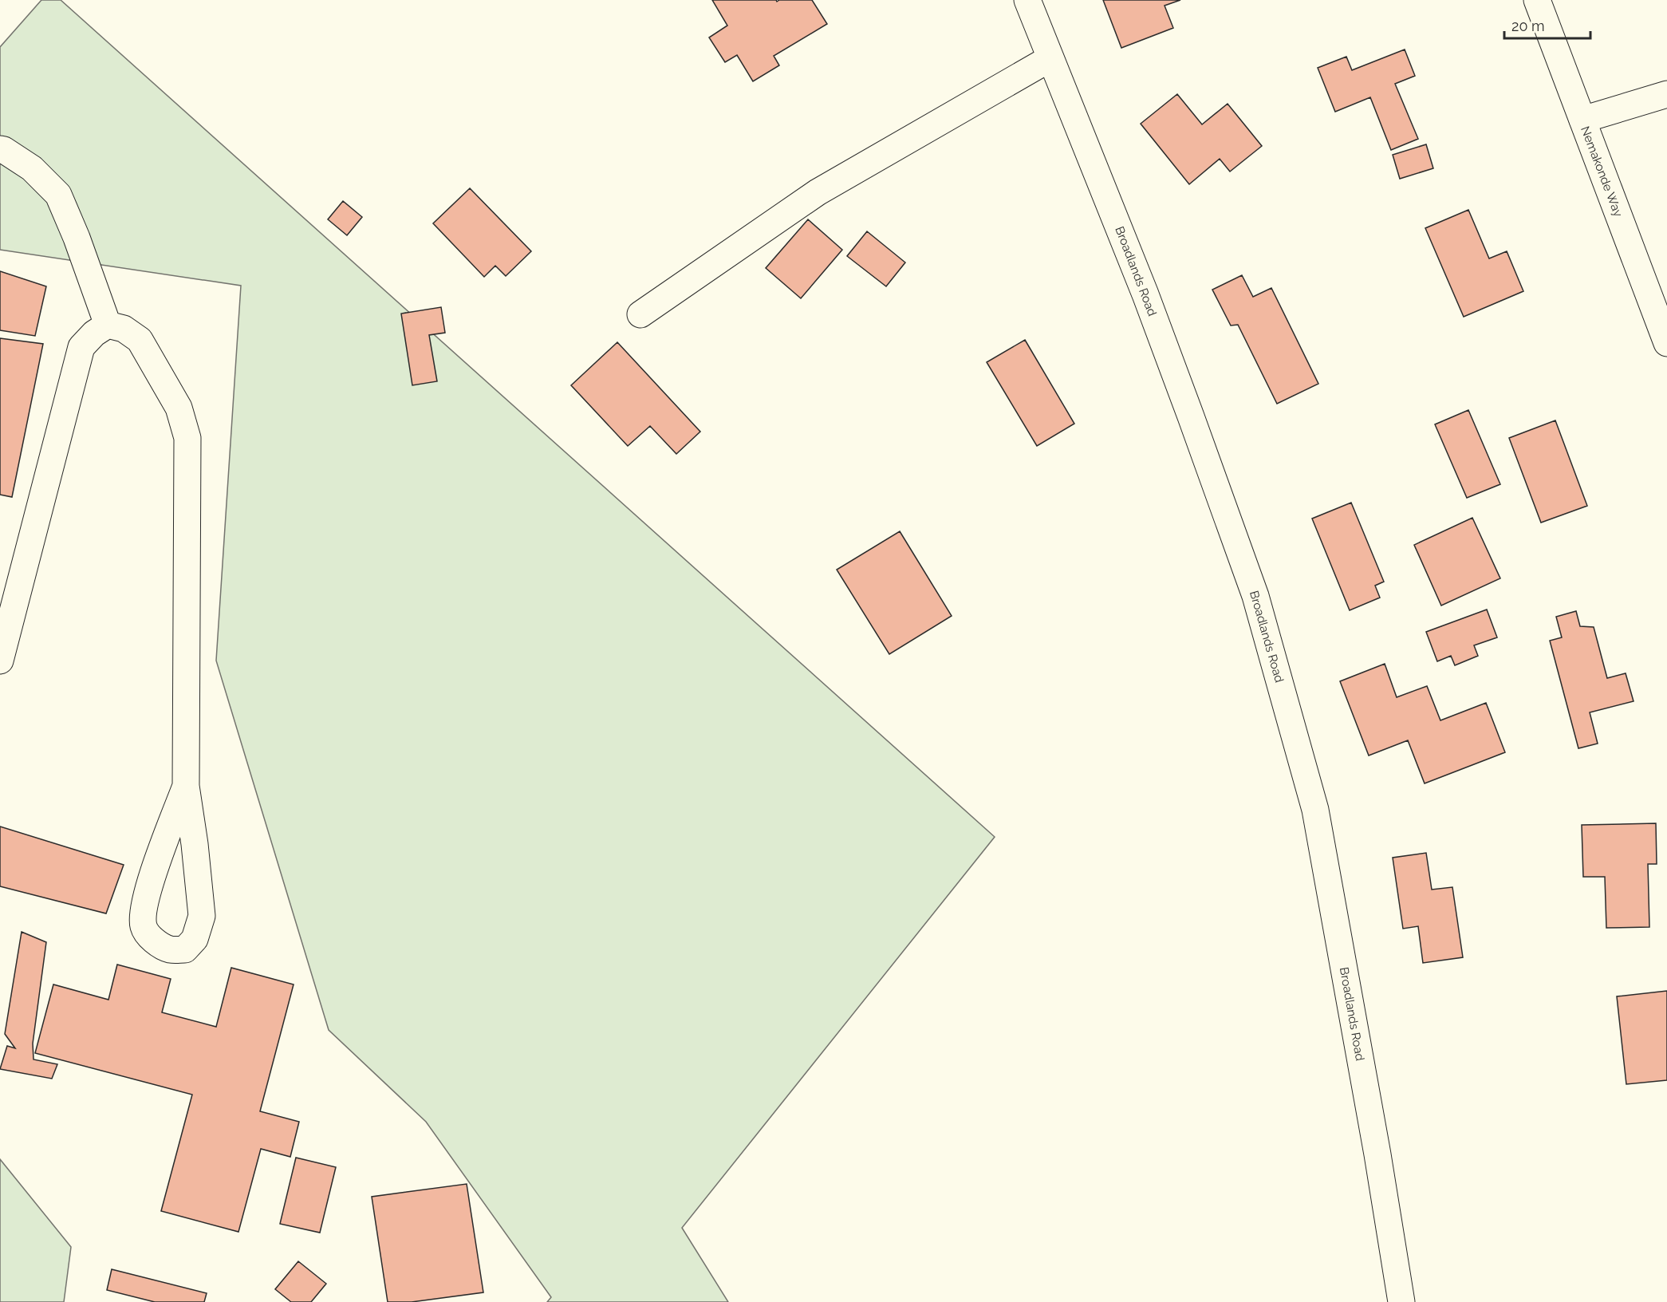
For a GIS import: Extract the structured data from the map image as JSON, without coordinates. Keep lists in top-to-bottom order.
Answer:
{
  "streets": {
    "main road": ["Nemakonde Way", "Broadlands Road"]
  },
  "scale_bar": "20 m"
}
